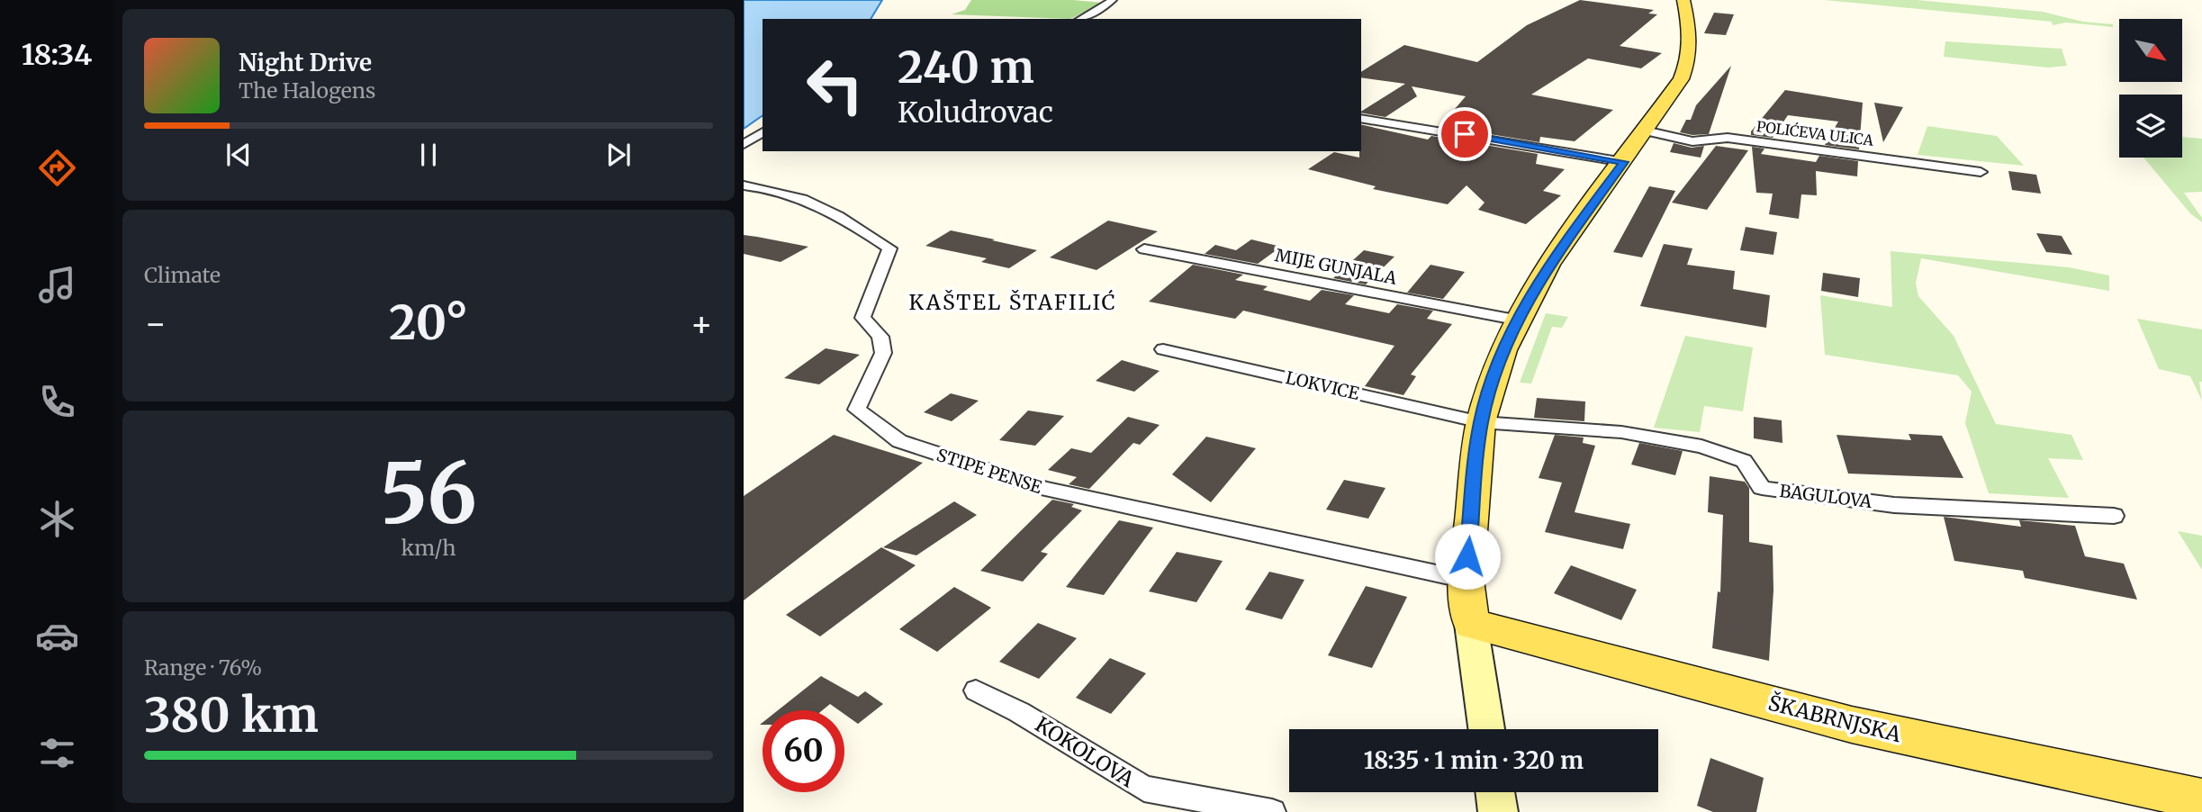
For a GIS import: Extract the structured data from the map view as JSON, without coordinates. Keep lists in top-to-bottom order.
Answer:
{
  "streets": {
    "main road": ["ŠKABRNJSKA"],
    "street": [
      "POLIĆEVA ULICA",
      "MIJE GUNJALA",
      "LOKVICE",
      "STIPE PENSE",
      "BAGULOVA",
      "KOKOLOVA"
    ]
  },
  "crossings": [
    ["LOKVICE", "BAGULOVA"]
  ],
  "districts": ["KAŠTEL ŠTAFILIĆ"],
  "north": "bottom right",
  "page": {
    "tabs": "18:34",
    "turn": ["240 m", "Koludrovac"],
    "song": ["Night Drive", "The Halogens"],
    "tile": [
      "Climate",
      ["56", "km/h"],
      ["Range · 76%", "380 km"]
    ],
    "heat": ["−", "20°", "+"],
    "limit": "60",
    "trip": "18:35 · 1 min · 320 m"
  }
}
